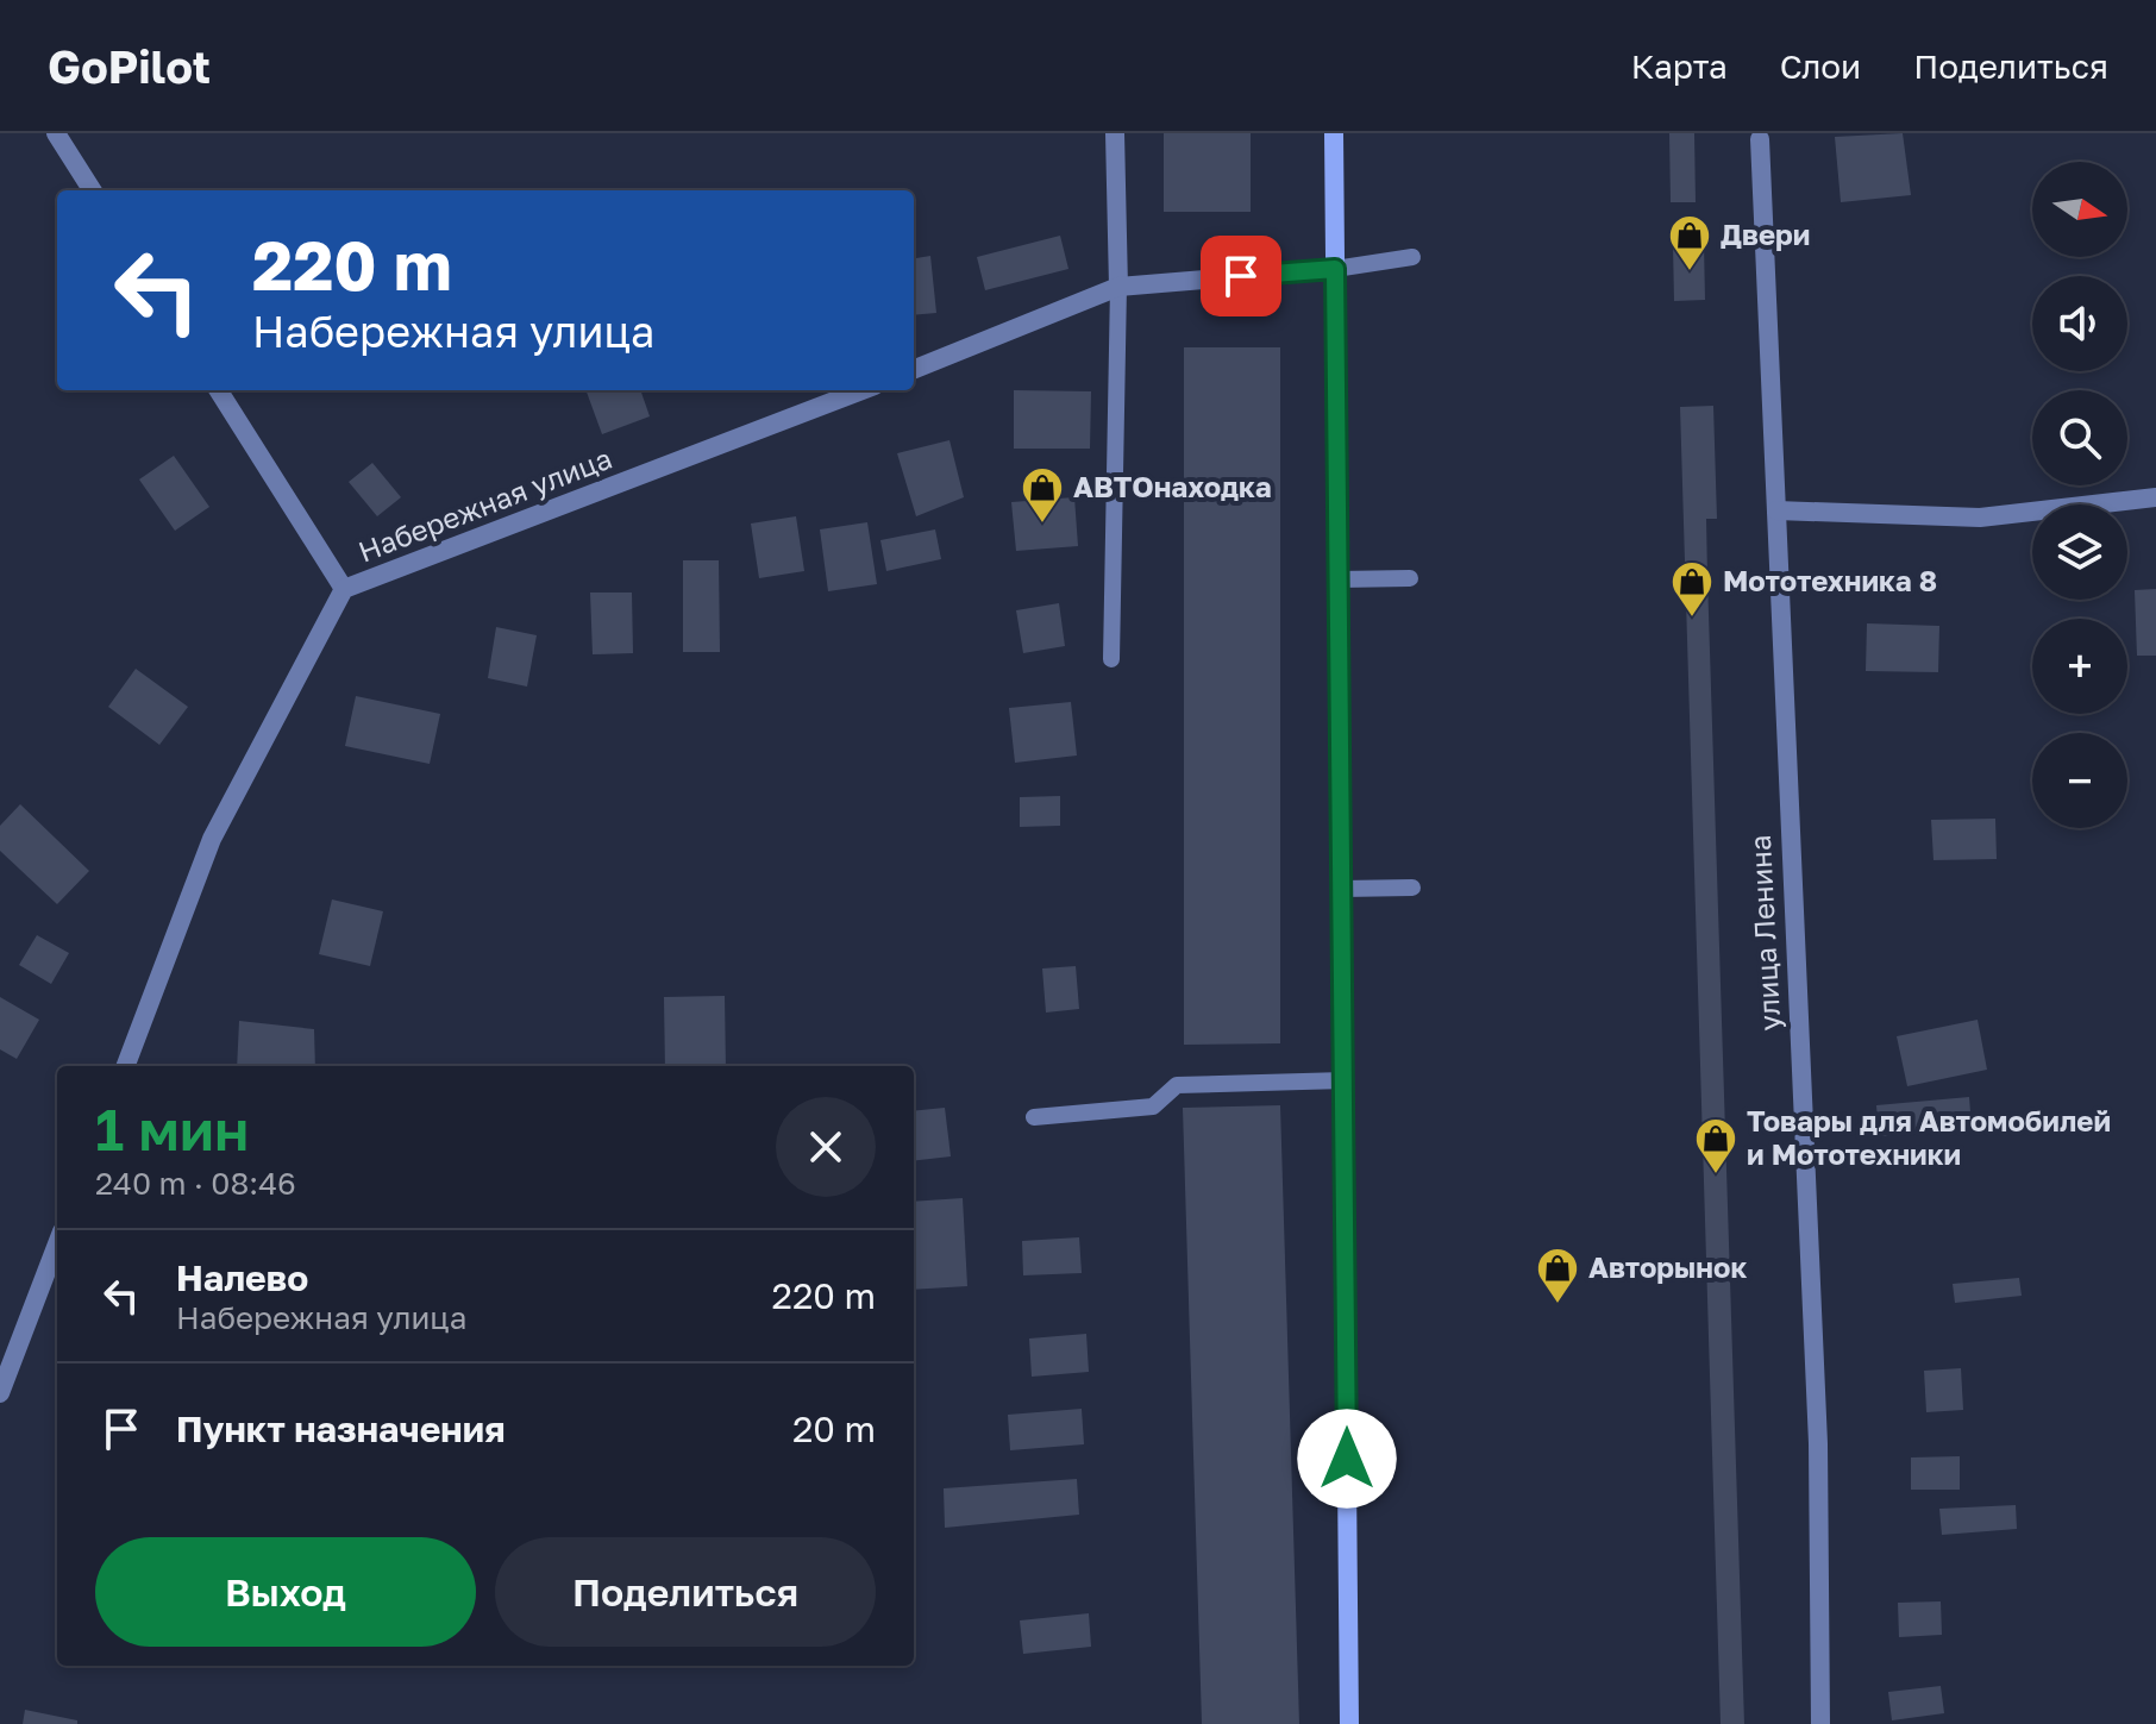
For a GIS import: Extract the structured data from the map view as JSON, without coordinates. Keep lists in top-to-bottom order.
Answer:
{
  "streets": {
    "street": ["Набережная улица", "улица Ленина"]
  },
  "places": {
    "shop": [
      "Двери",
      "АВТОнаходка",
      "Мототехника 8",
      "Товары для Автомобилей и Мототехники",
      "Авторынок"
    ]
  },
  "north": "right",
  "page": {
    "header": "GoPilot",
    "nav": ["Карта", "Слои", "Поделиться"],
    "map_buttons": ["+", "−"],
    "turn": ["220 m", "Набережная улица"],
    "heading": ["1 мин", "240 m · 08:46"],
    "list": [
      {
        "name": "Налево",
        "note": "Набережная улица",
        "value": "220 m"
      },
      {
        "name": "Пункт назначения",
        "value": "20 m"
      }
    ],
    "buttons": ["Выход", "Поделиться"]
  }
}
